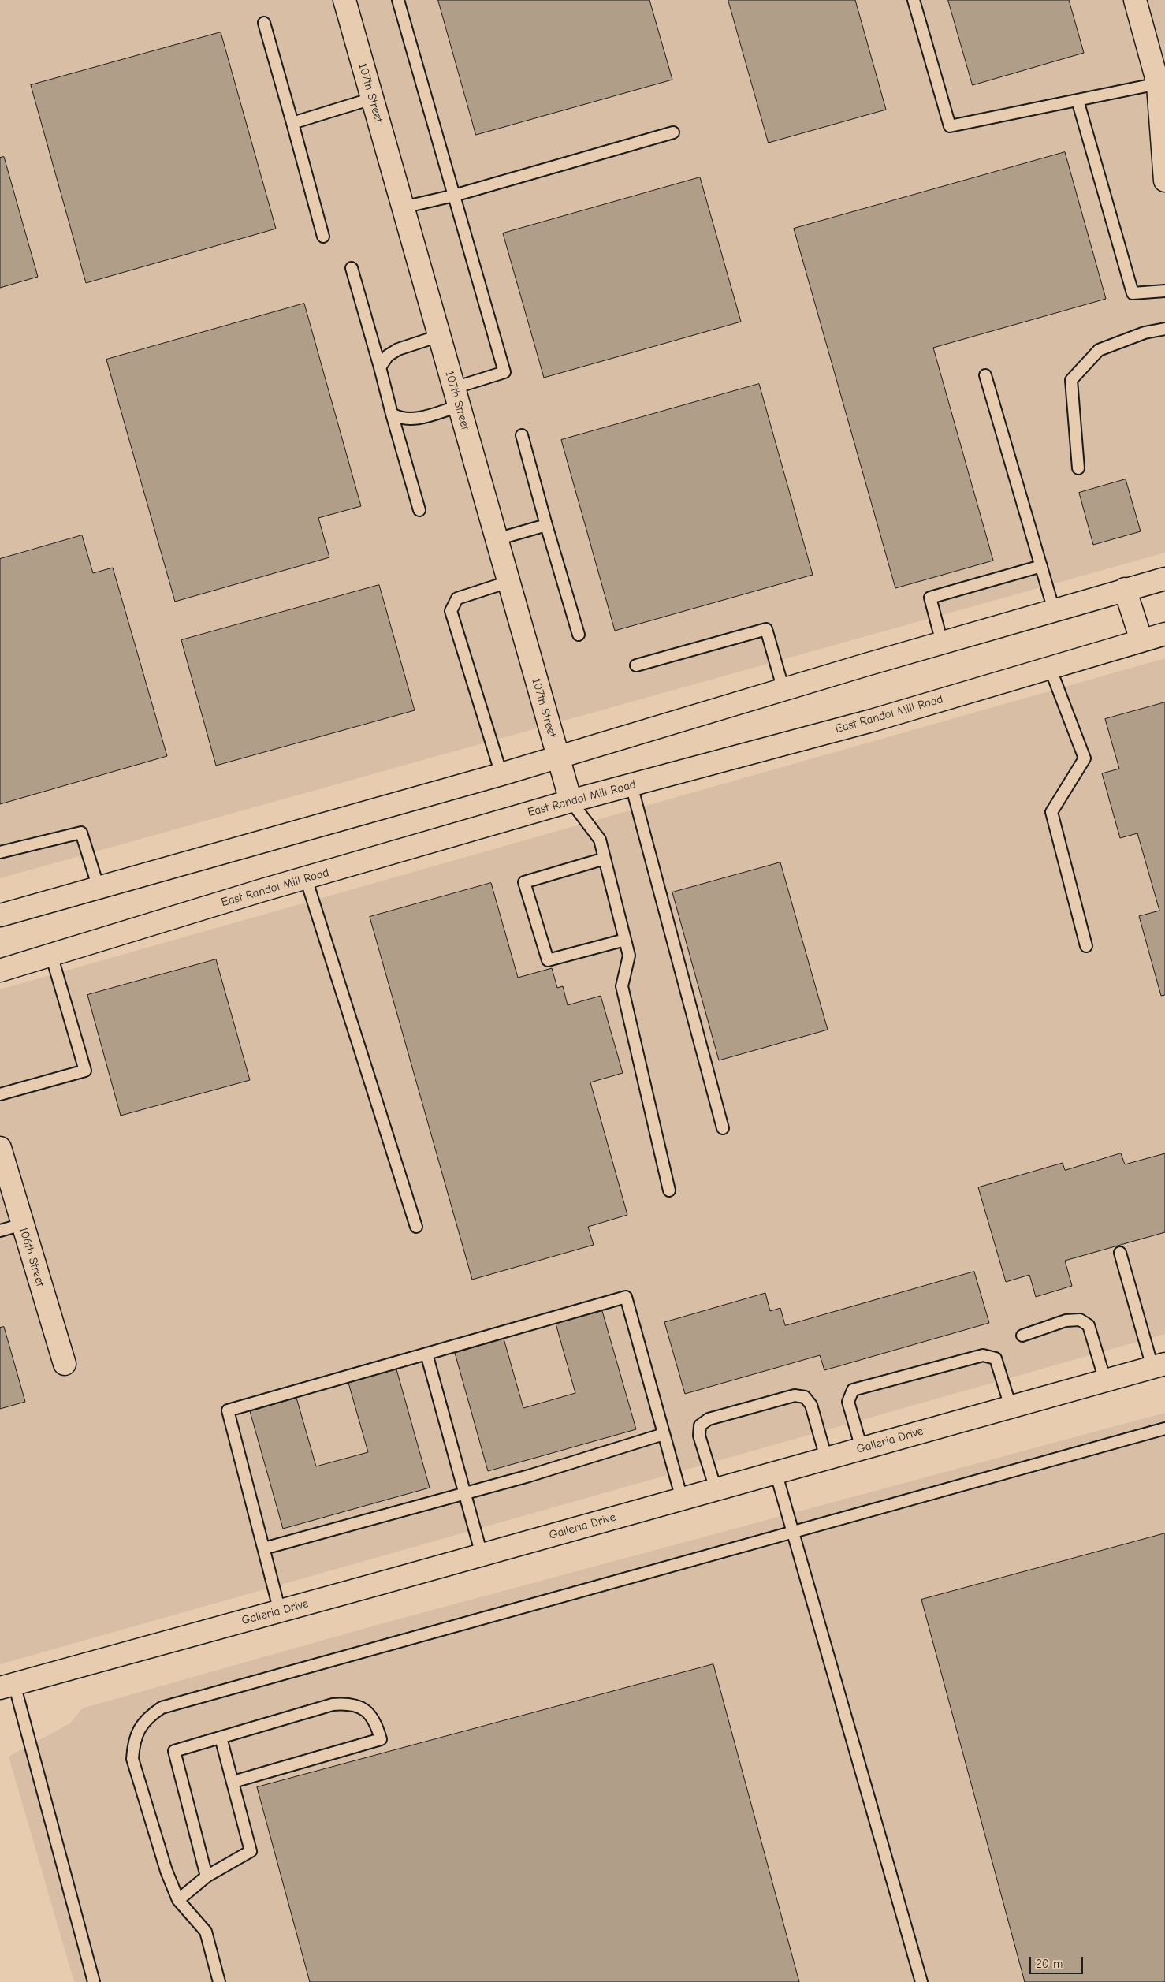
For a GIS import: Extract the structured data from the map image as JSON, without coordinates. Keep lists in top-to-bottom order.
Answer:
{
  "streets": {
    "main road": [
      "107th Street",
      "East Randol Mill Road",
      "106th Street",
      "Galleria Drive"
    ]
  },
  "crossings": [
    ["107th Street", "East Randol Mill Road"]
  ],
  "scale_bar": "20 m"
}
